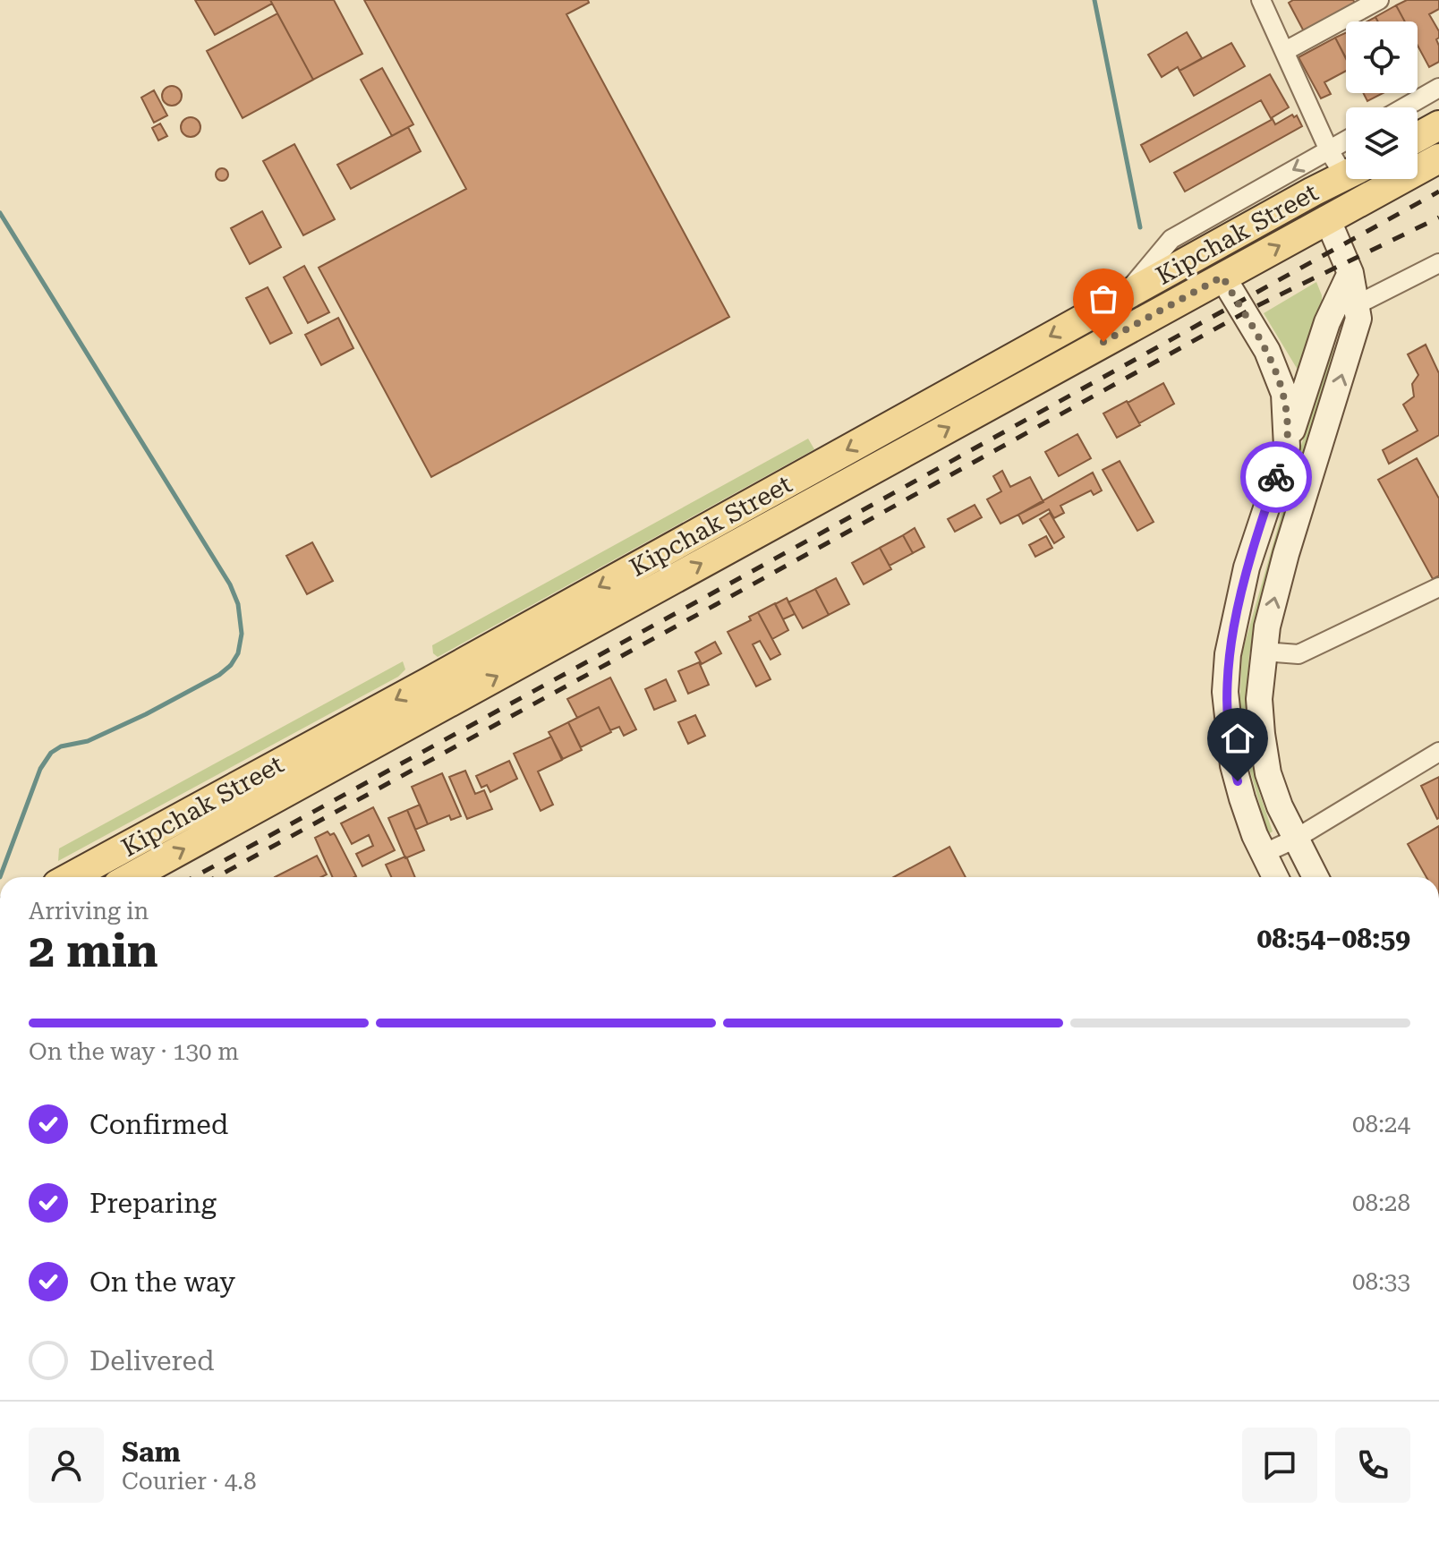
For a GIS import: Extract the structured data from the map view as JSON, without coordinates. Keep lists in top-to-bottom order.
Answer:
{
  "streets": {
    "main road": ["Kipchak Street"]
  },
  "page": {
    "heading": ["2 min", "Arriving in", "08:54–08:59"],
    "panel": ["Sam", "Courier · 4.8"],
    "bar": "On the way · 130 m",
    "list": [
      ["Confirmed", "08:24"],
      ["Preparing", "08:28"],
      ["On the way", "08:33"],
      "Delivered"
    ]
  }
}
